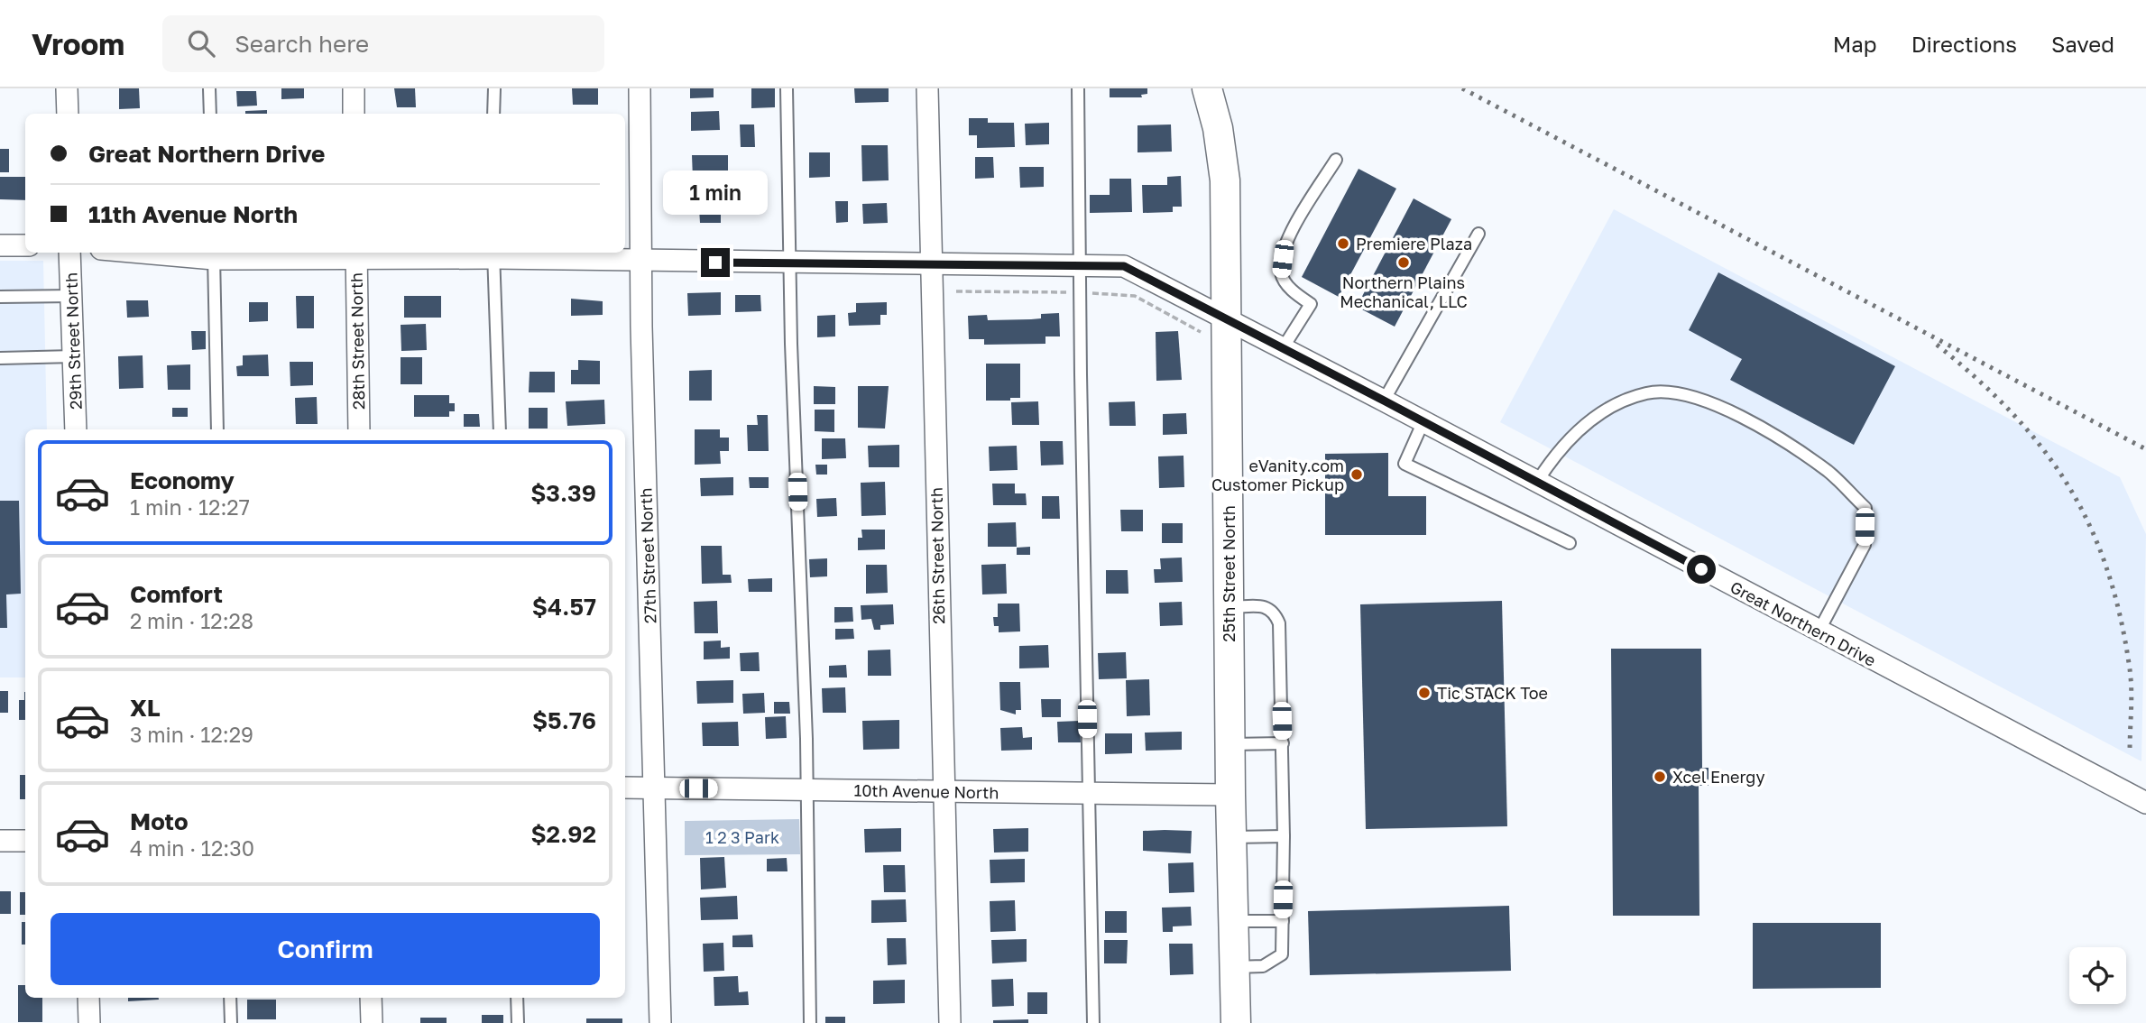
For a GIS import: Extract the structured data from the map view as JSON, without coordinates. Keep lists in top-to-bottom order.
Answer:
{
  "streets": {
    "street": [
      "29th Street North",
      "28th Street North",
      "27th Street North",
      "26th Street North",
      "25th Street North",
      "Great Northern Drive",
      "10th Avenue North"
    ]
  },
  "crossings": [
    ["28th Street North", "Great Northern Drive"],
    ["27th Street North", "Great Northern Drive"],
    ["27th Street North", "10th Avenue North"],
    ["26th Street North", "Great Northern Drive"],
    ["26th Street North", "10th Avenue North"],
    ["25th Street North", "Great Northern Drive"],
    ["25th Street North", "10th Avenue North"]
  ],
  "parks": ["1 2 3 Park"],
  "places": [
    "Premiere Plaza",
    "Northern Plains Mechanical, LLC",
    "eVanity.com Customer Pickup",
    "Tic STACK Toe",
    "Xcel Energy"
  ],
  "page": {
    "header": "Vroom",
    "search": "Search here",
    "nav": ["Map", "Directions", "Saved"],
    "banner": ["Great Northern Drive", "11th Avenue North"],
    "bubble": "1 min",
    "list": [
      {
        "name": "Economy",
        "note": "1 min · 12:27",
        "value": "$3.39"
      },
      {
        "name": "Comfort",
        "note": "2 min · 12:28",
        "value": "$4.57"
      },
      {
        "name": "XL",
        "note": "3 min · 12:29",
        "value": "$5.76"
      },
      {
        "name": "Moto",
        "note": "4 min · 12:30",
        "value": "$2.92"
      }
    ],
    "buttons": "Confirm"
  }
}
